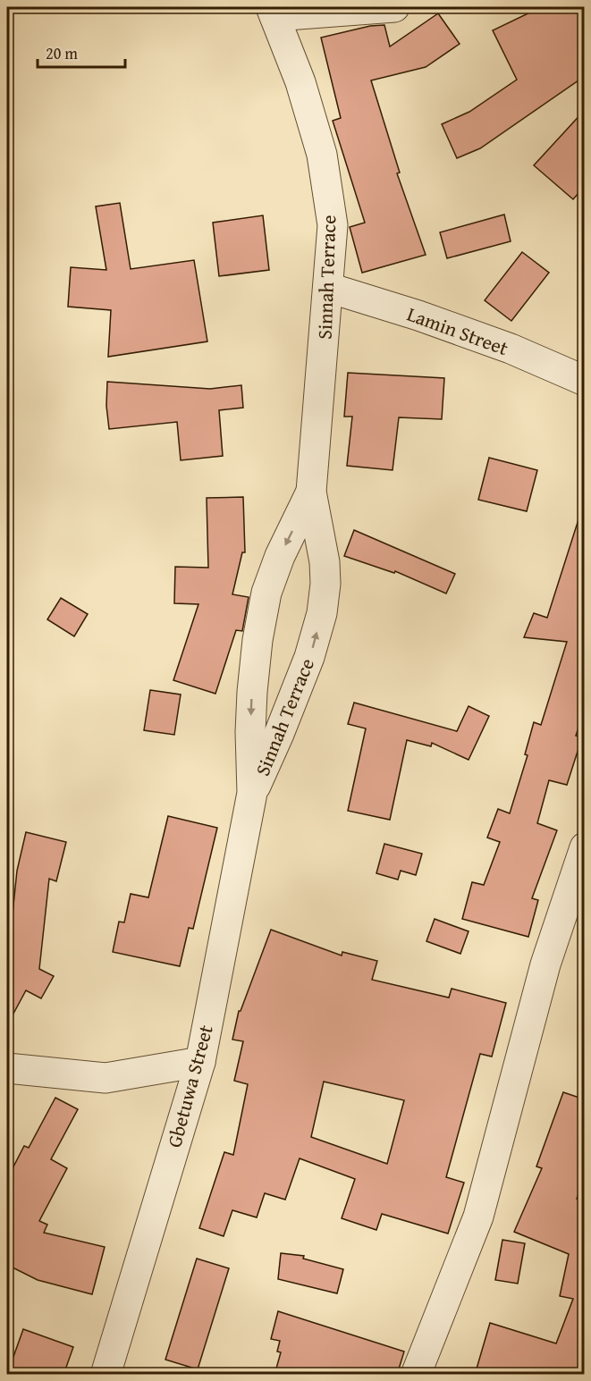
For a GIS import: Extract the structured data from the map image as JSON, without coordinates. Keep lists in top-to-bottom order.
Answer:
{
  "streets": {
    "street": ["Sinnah Terrace", "Lamin Street", "Gbetuwa Street"]
  },
  "crossings": [
    ["Sinnah Terrace", "Lamin Street"],
    ["Sinnah Terrace", "Gbetuwa Street"]
  ],
  "scale_bar": "20 m"
}
